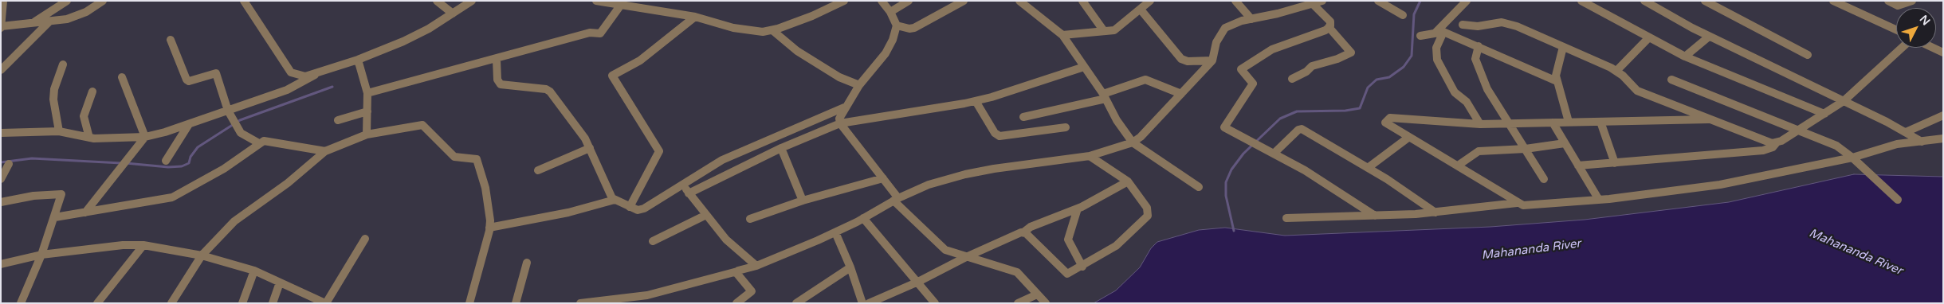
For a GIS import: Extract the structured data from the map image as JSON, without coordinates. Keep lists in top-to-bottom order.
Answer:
{
  "water": ["Mahananda River"],
  "north": "top right"
}
